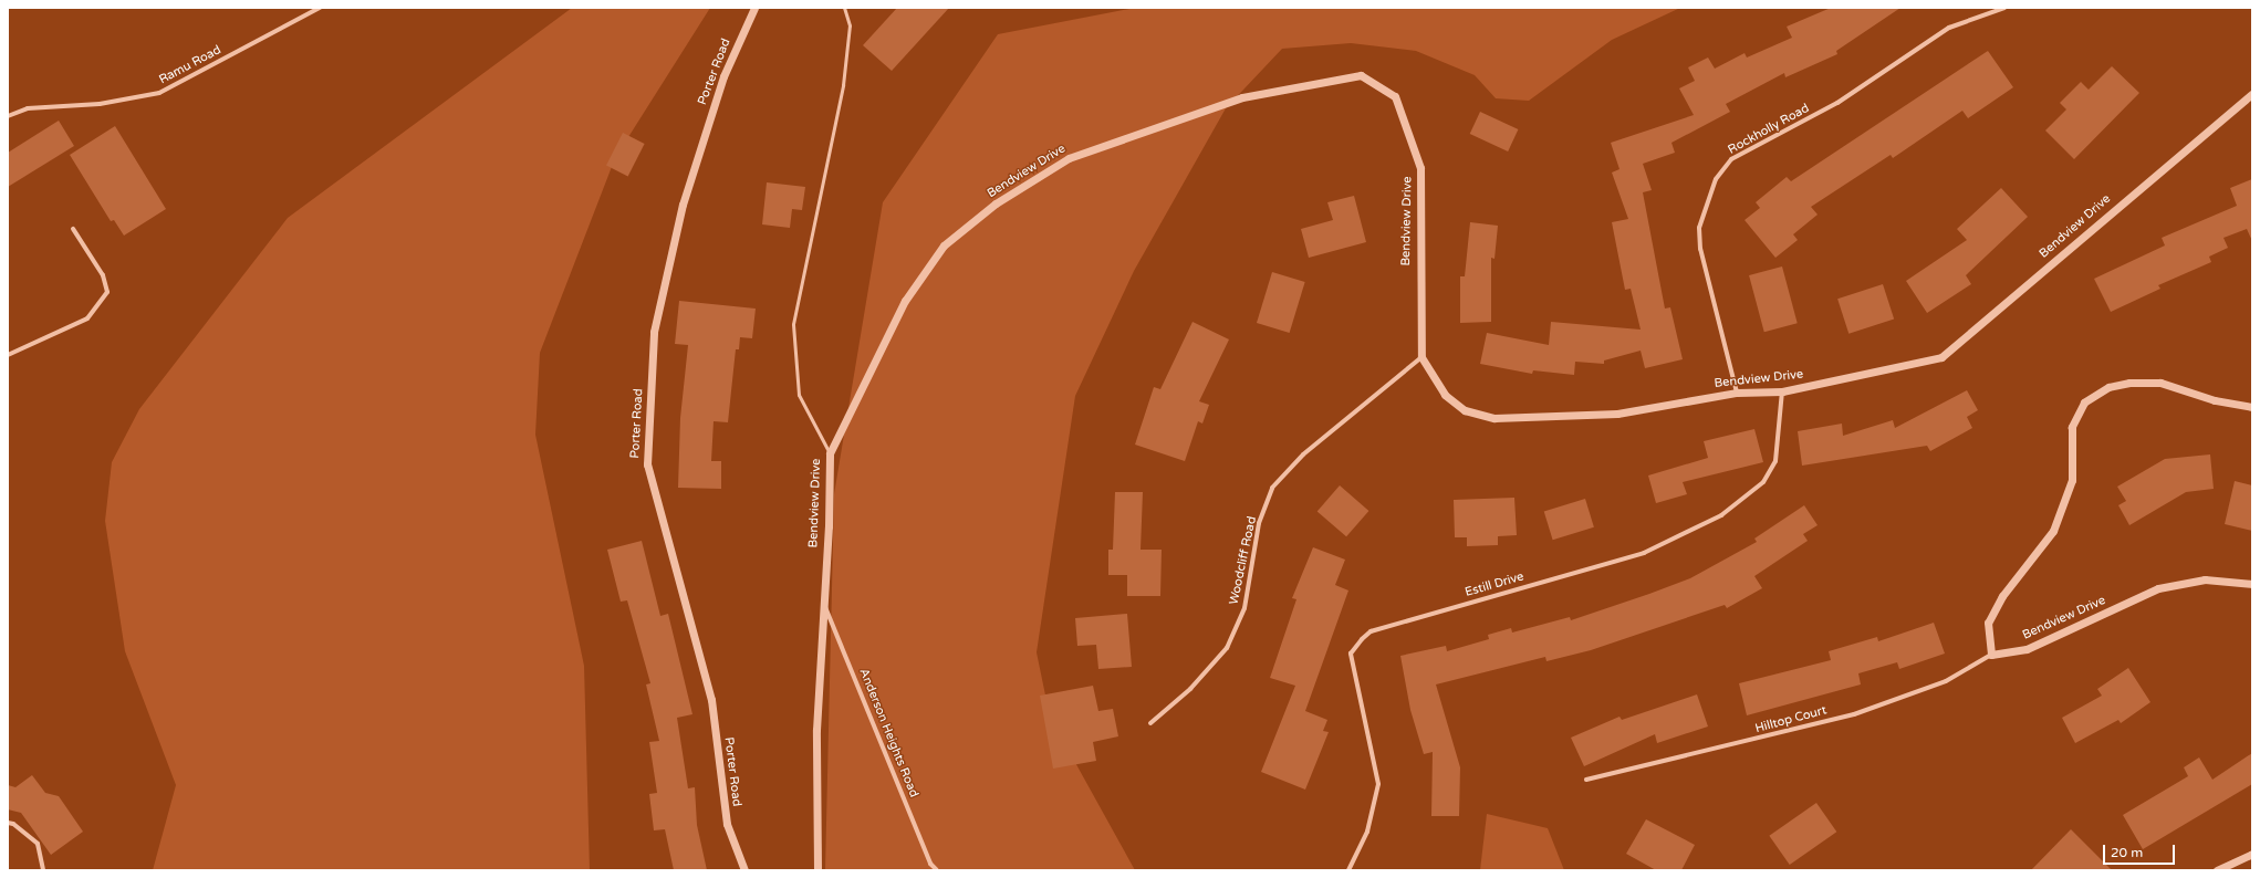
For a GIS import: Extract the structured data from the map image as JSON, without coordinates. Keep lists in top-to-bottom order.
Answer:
{
  "streets": {
    "street": [
      "Ramu Road",
      "Porter Road",
      "Rockholly Road",
      "Bendview Drive",
      "Woodcliff Road",
      "Estill Drive",
      "Hilltop Court",
      "Anderson Heights Road"
    ]
  },
  "crossings": [
    ["Rockholly Road", "Bendview Drive"],
    ["Bendview Drive", "Woodcliff Road"],
    ["Bendview Drive", "Estill Drive"],
    ["Bendview Drive", "Hilltop Court"],
    ["Bendview Drive", "Anderson Heights Road"]
  ],
  "scale_bar": "20 m"
}
